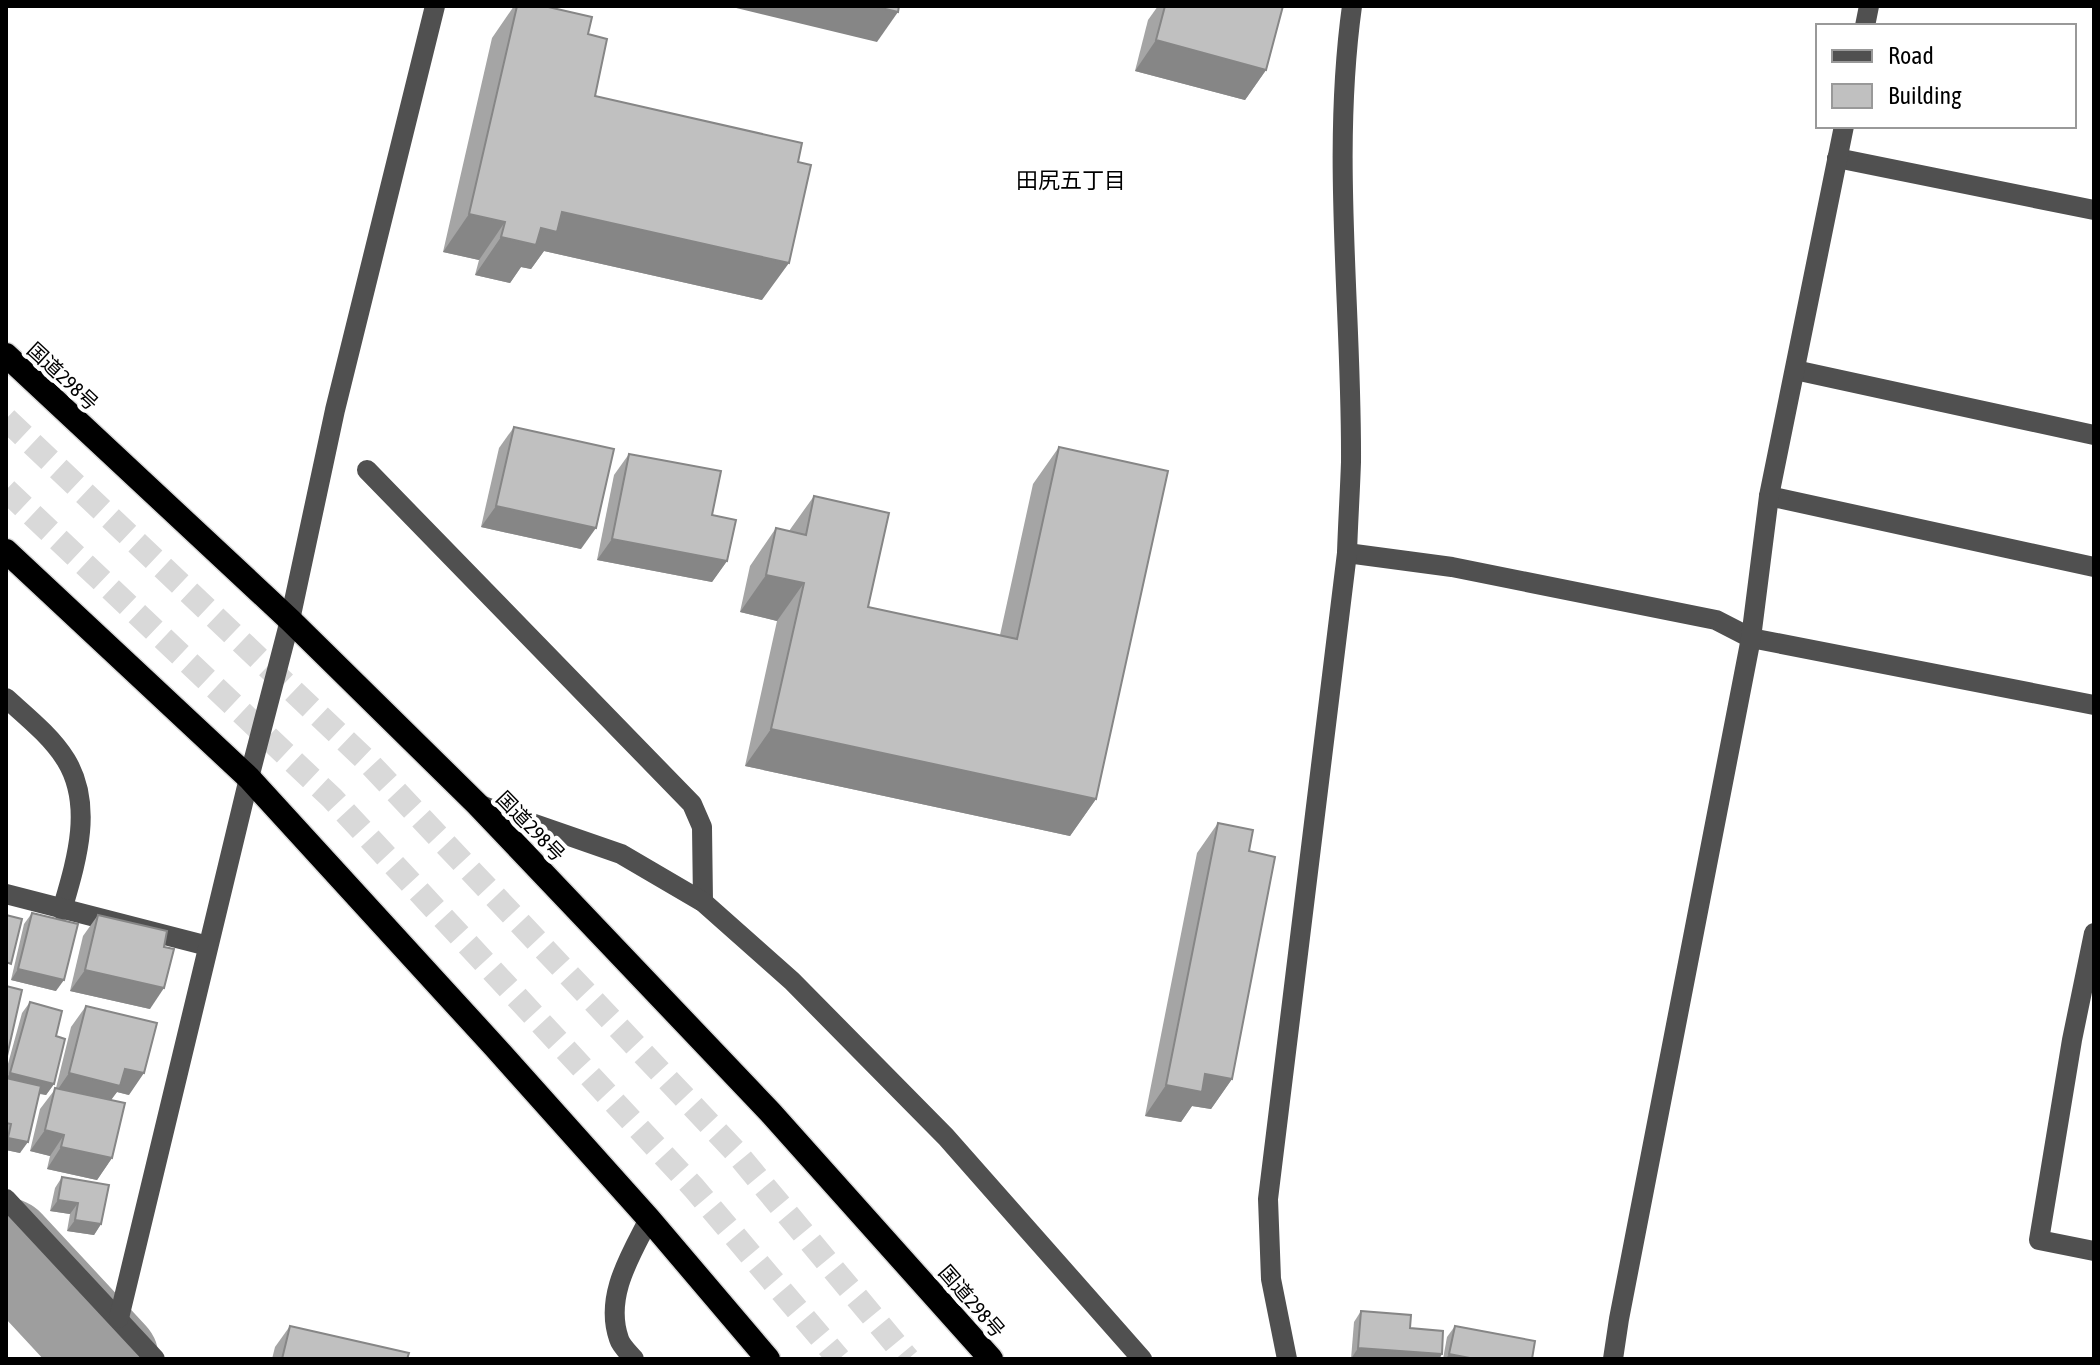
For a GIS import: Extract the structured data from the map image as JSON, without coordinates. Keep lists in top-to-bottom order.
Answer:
{
  "streets": {
    "highway": ["国道298号"]
  },
  "districts": ["田尻五丁目"],
  "legend": ["Road", "Building"]
}
